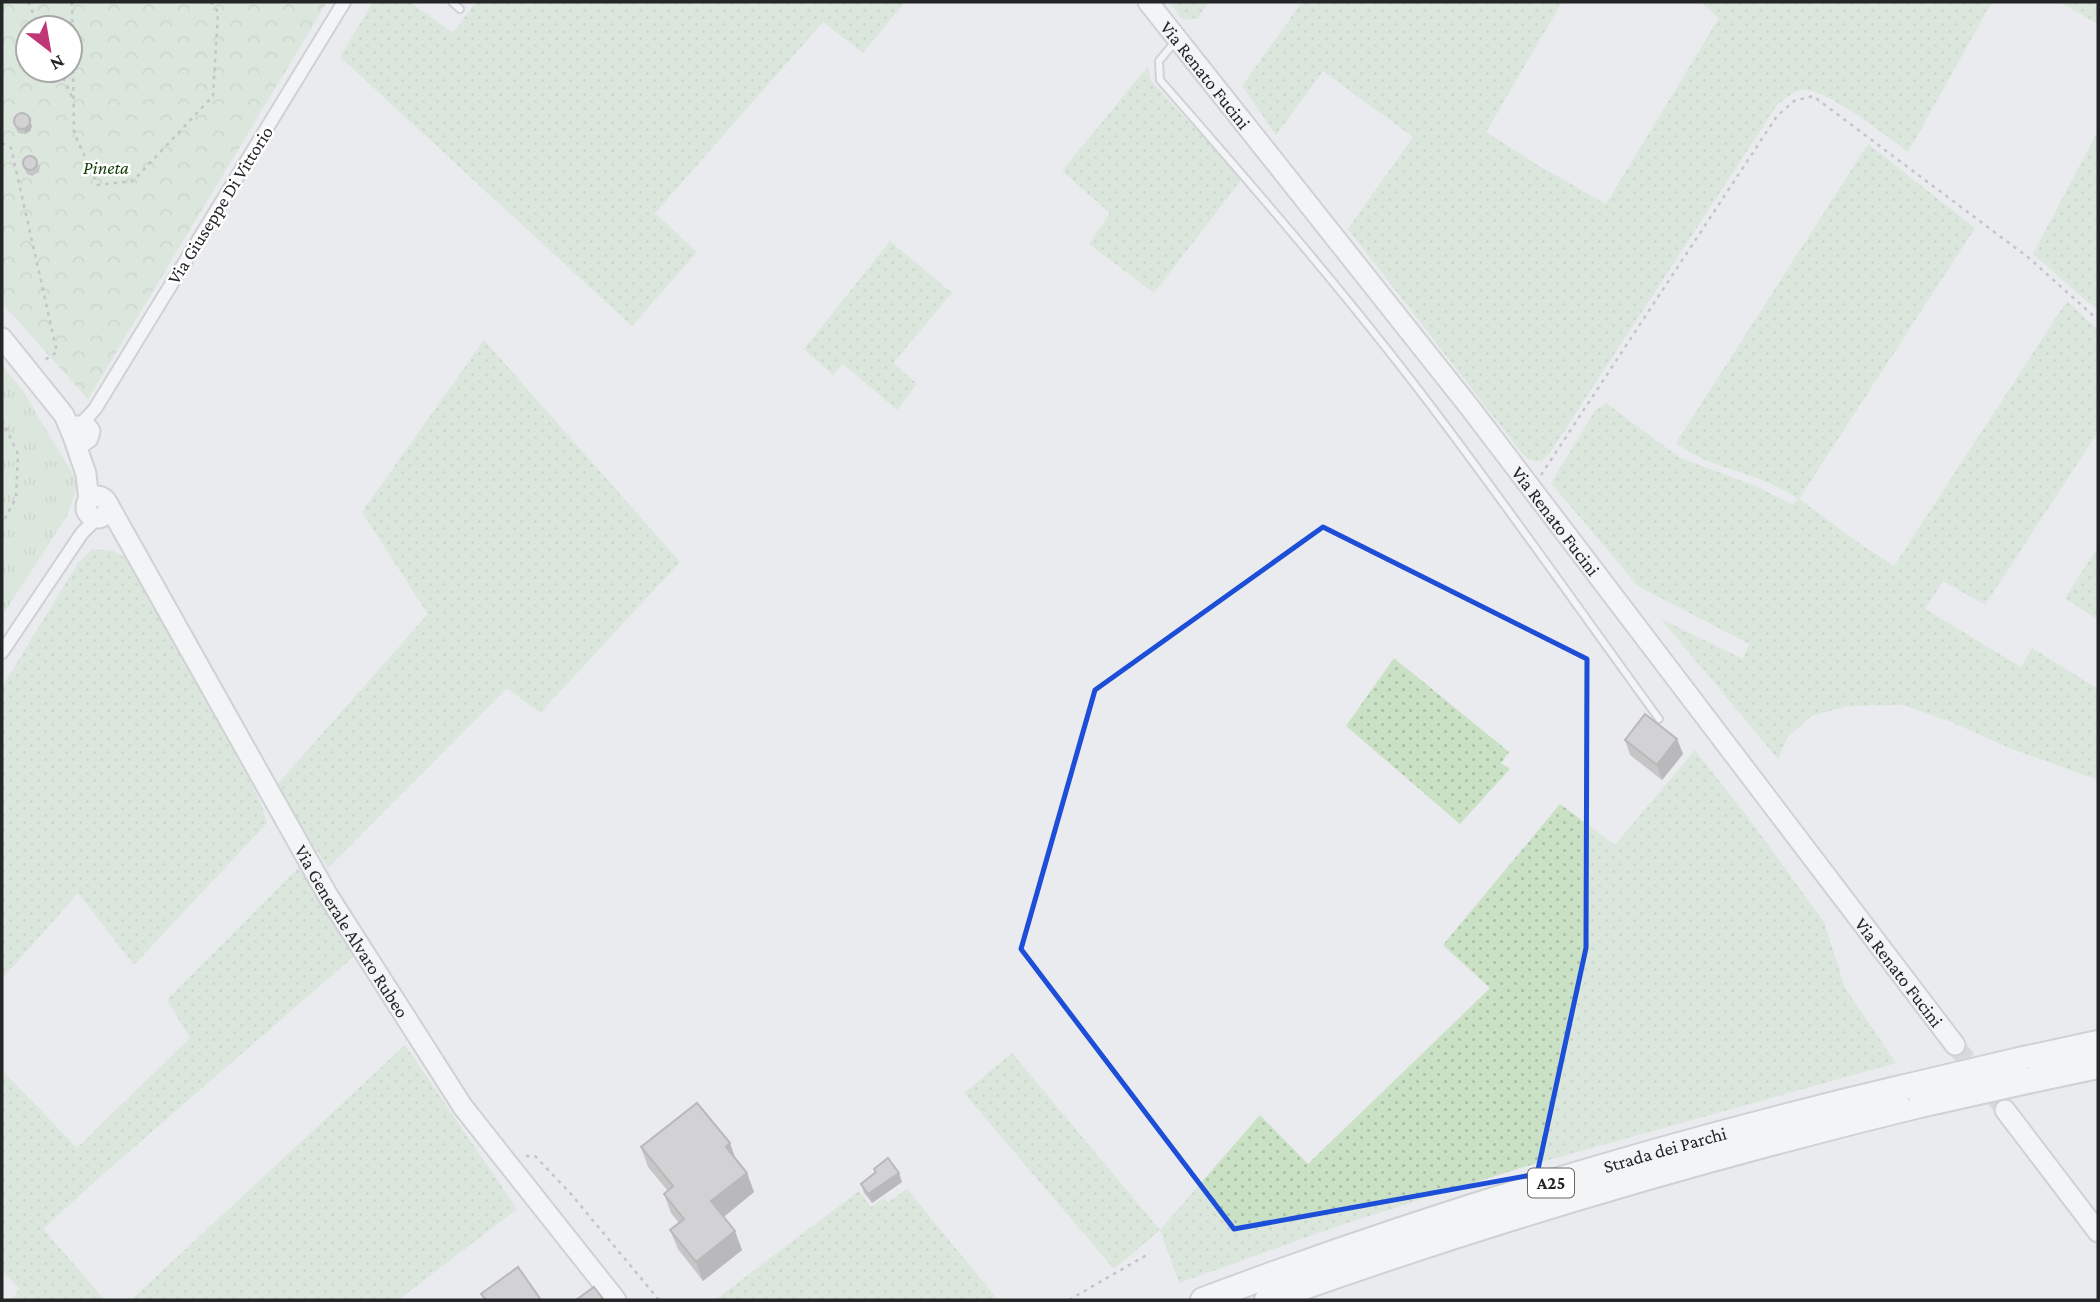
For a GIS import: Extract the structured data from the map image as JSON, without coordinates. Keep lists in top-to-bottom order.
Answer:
{
  "streets": {
    "highway": ["Strada dei Parchi", "A25"],
    "street": ["Via Renato Fucini", "Via Giuseppe Di Vittorio", "Via Generale Alvaro Rubeo"]
  },
  "parks": ["Pineta"],
  "north": "bottom right"
}
